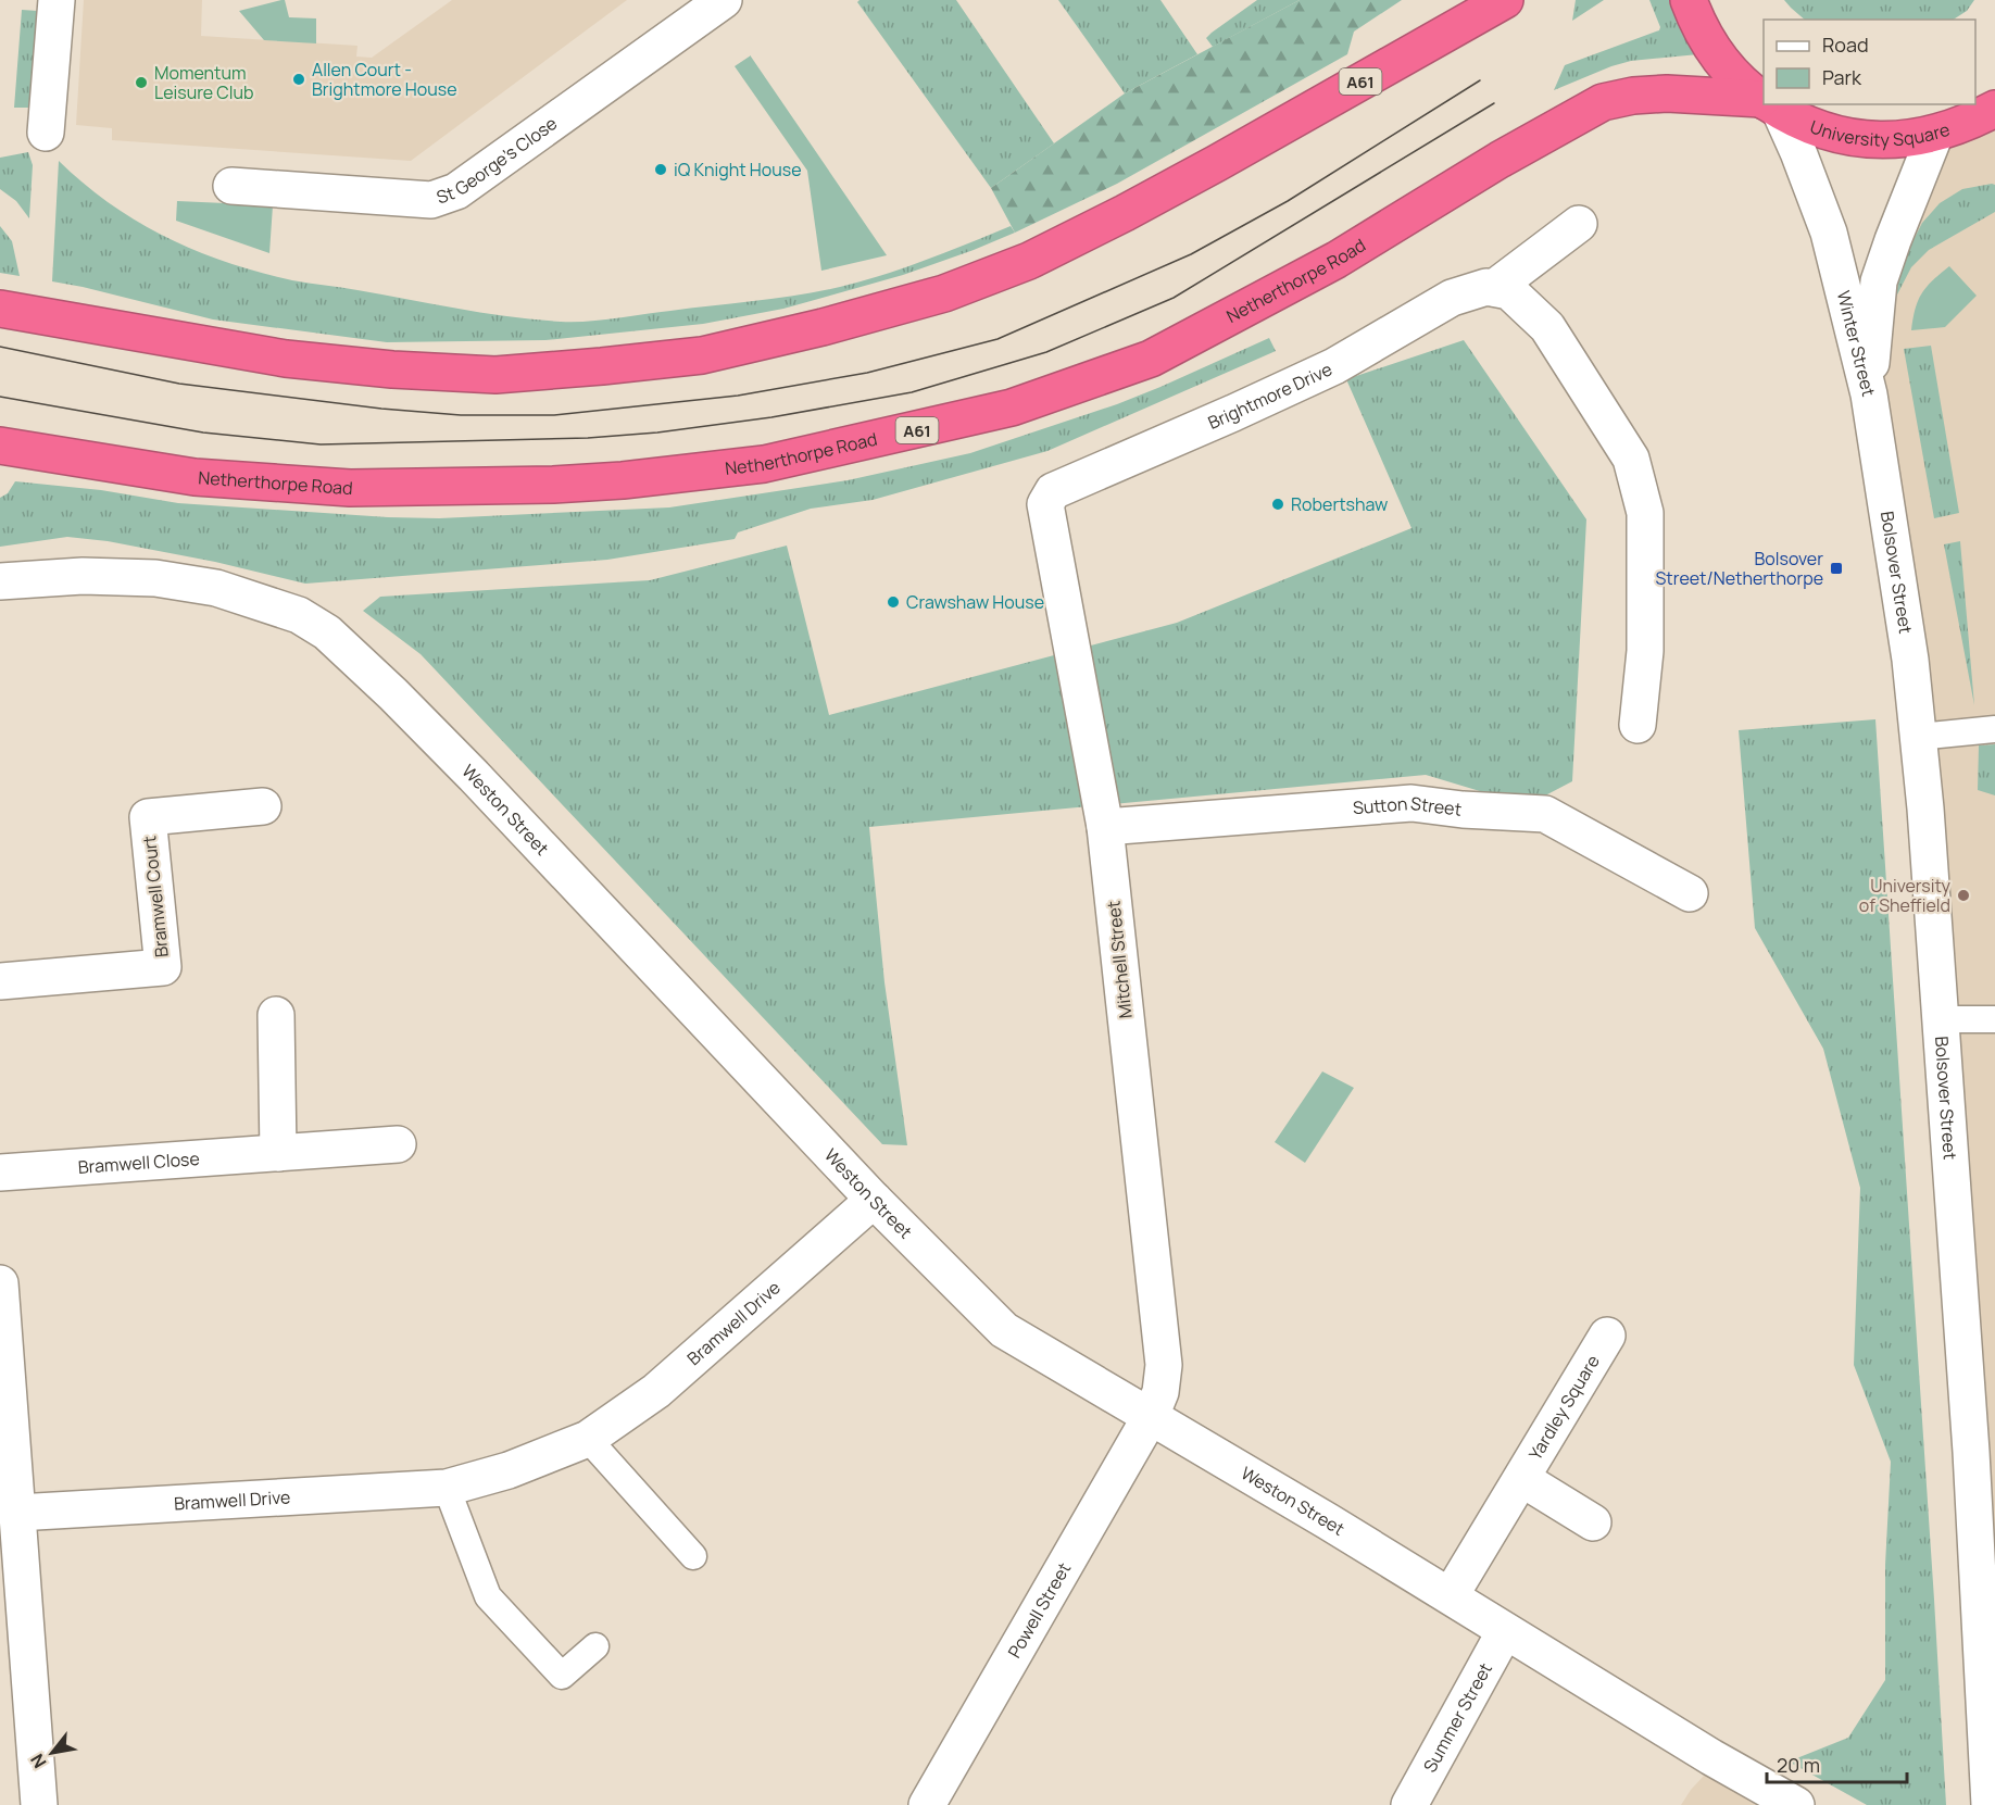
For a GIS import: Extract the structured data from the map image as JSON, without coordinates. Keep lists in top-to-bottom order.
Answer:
{
  "streets": {
    "highway": ["A61", "University Square", "Netherthorpe Road"],
    "street": [
      "St George's Close",
      "Winter Street",
      "Brightmore Drive",
      "Bolsover Street",
      "Weston Street",
      "Sutton Street",
      "Bramwell Court",
      "Mitchell Street",
      "Bramwell Close",
      "Bramwell Drive",
      "Yardley Square",
      "Powell Street",
      "Summer Street"
    ]
  },
  "crossings": [
    ["University Square", "Winter Street"],
    ["Winter Street", "Bolsover Street"],
    ["Brightmore Drive", "Mitchell Street"],
    ["Weston Street", "Mitchell Street"],
    ["Weston Street", "Bramwell Drive"],
    ["Weston Street", "Yardley Square"],
    ["Weston Street", "Powell Street"],
    ["Weston Street", "Summer Street"],
    ["Sutton Street", "Mitchell Street"],
    ["Mitchell Street", "Powell Street"]
  ],
  "places": {
    "other": [
      "Allen Court - Brightmore House",
      "Momentum Leisure Club",
      "iQ Knight House",
      "Robertshaw",
      "Crawshaw House",
      "University of Sheffield"
    ],
    "transit": ["Bolsover Street/Netherthorpe"]
  },
  "legend": ["Road", "Park"],
  "scale_bar": "20 m",
  "north": "bottom left"
}
